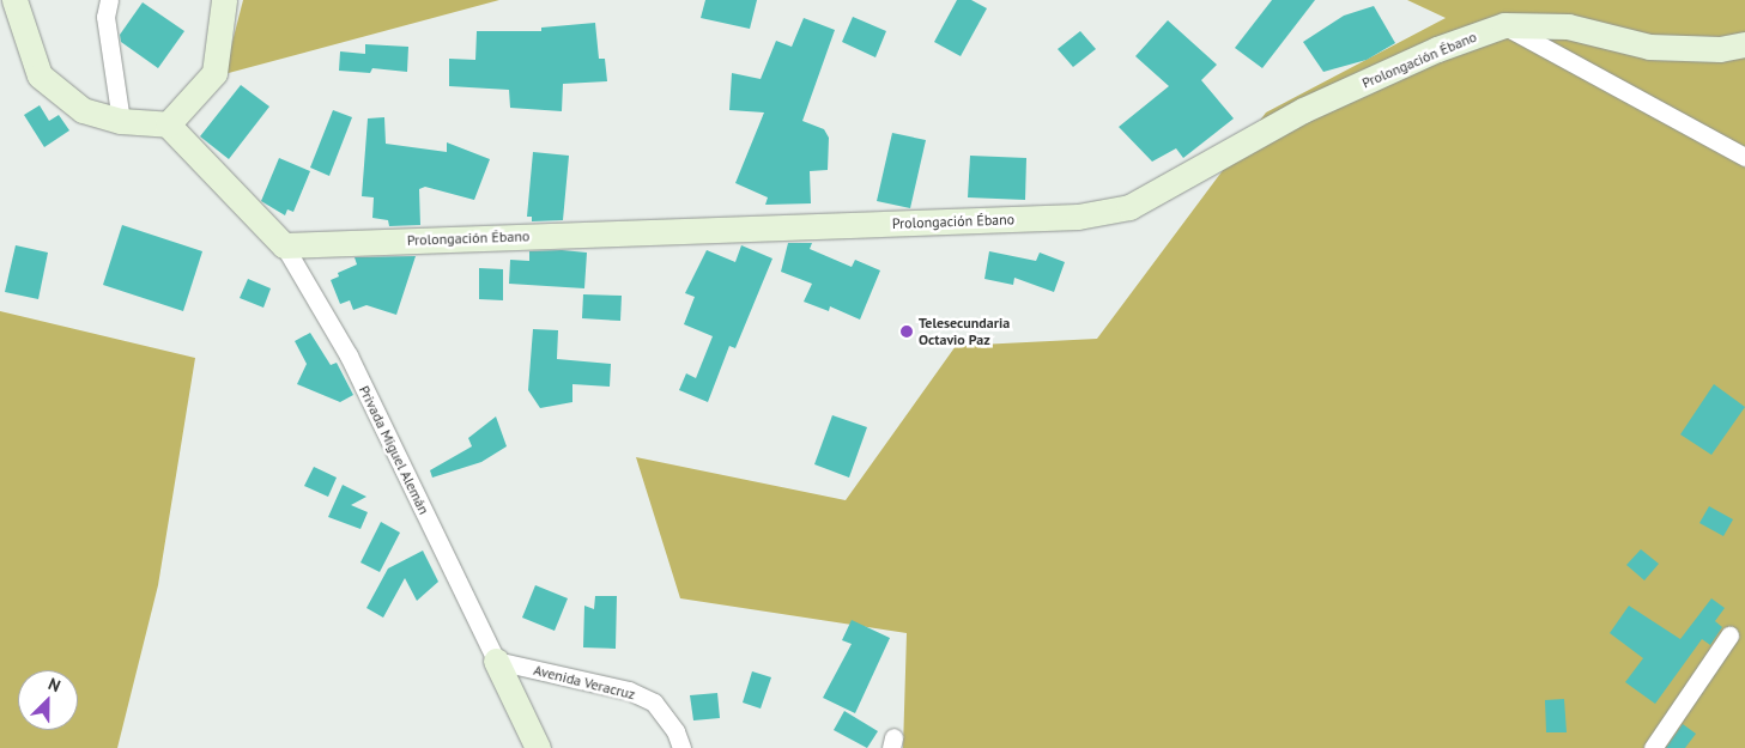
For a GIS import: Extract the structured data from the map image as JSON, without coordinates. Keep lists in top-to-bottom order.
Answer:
{
  "streets": {
    "street": ["Prolongación Ébano", "Privada Miguel Alemán", "Avenida Veracruz"]
  },
  "crossings": [
    ["Prolongación Ébano", "Privada Miguel Alemán"],
    ["Privada Miguel Alemán", "Avenida Veracruz"]
  ],
  "places": ["Telesecundaria Octavio Paz"],
  "north": "top right"
}
